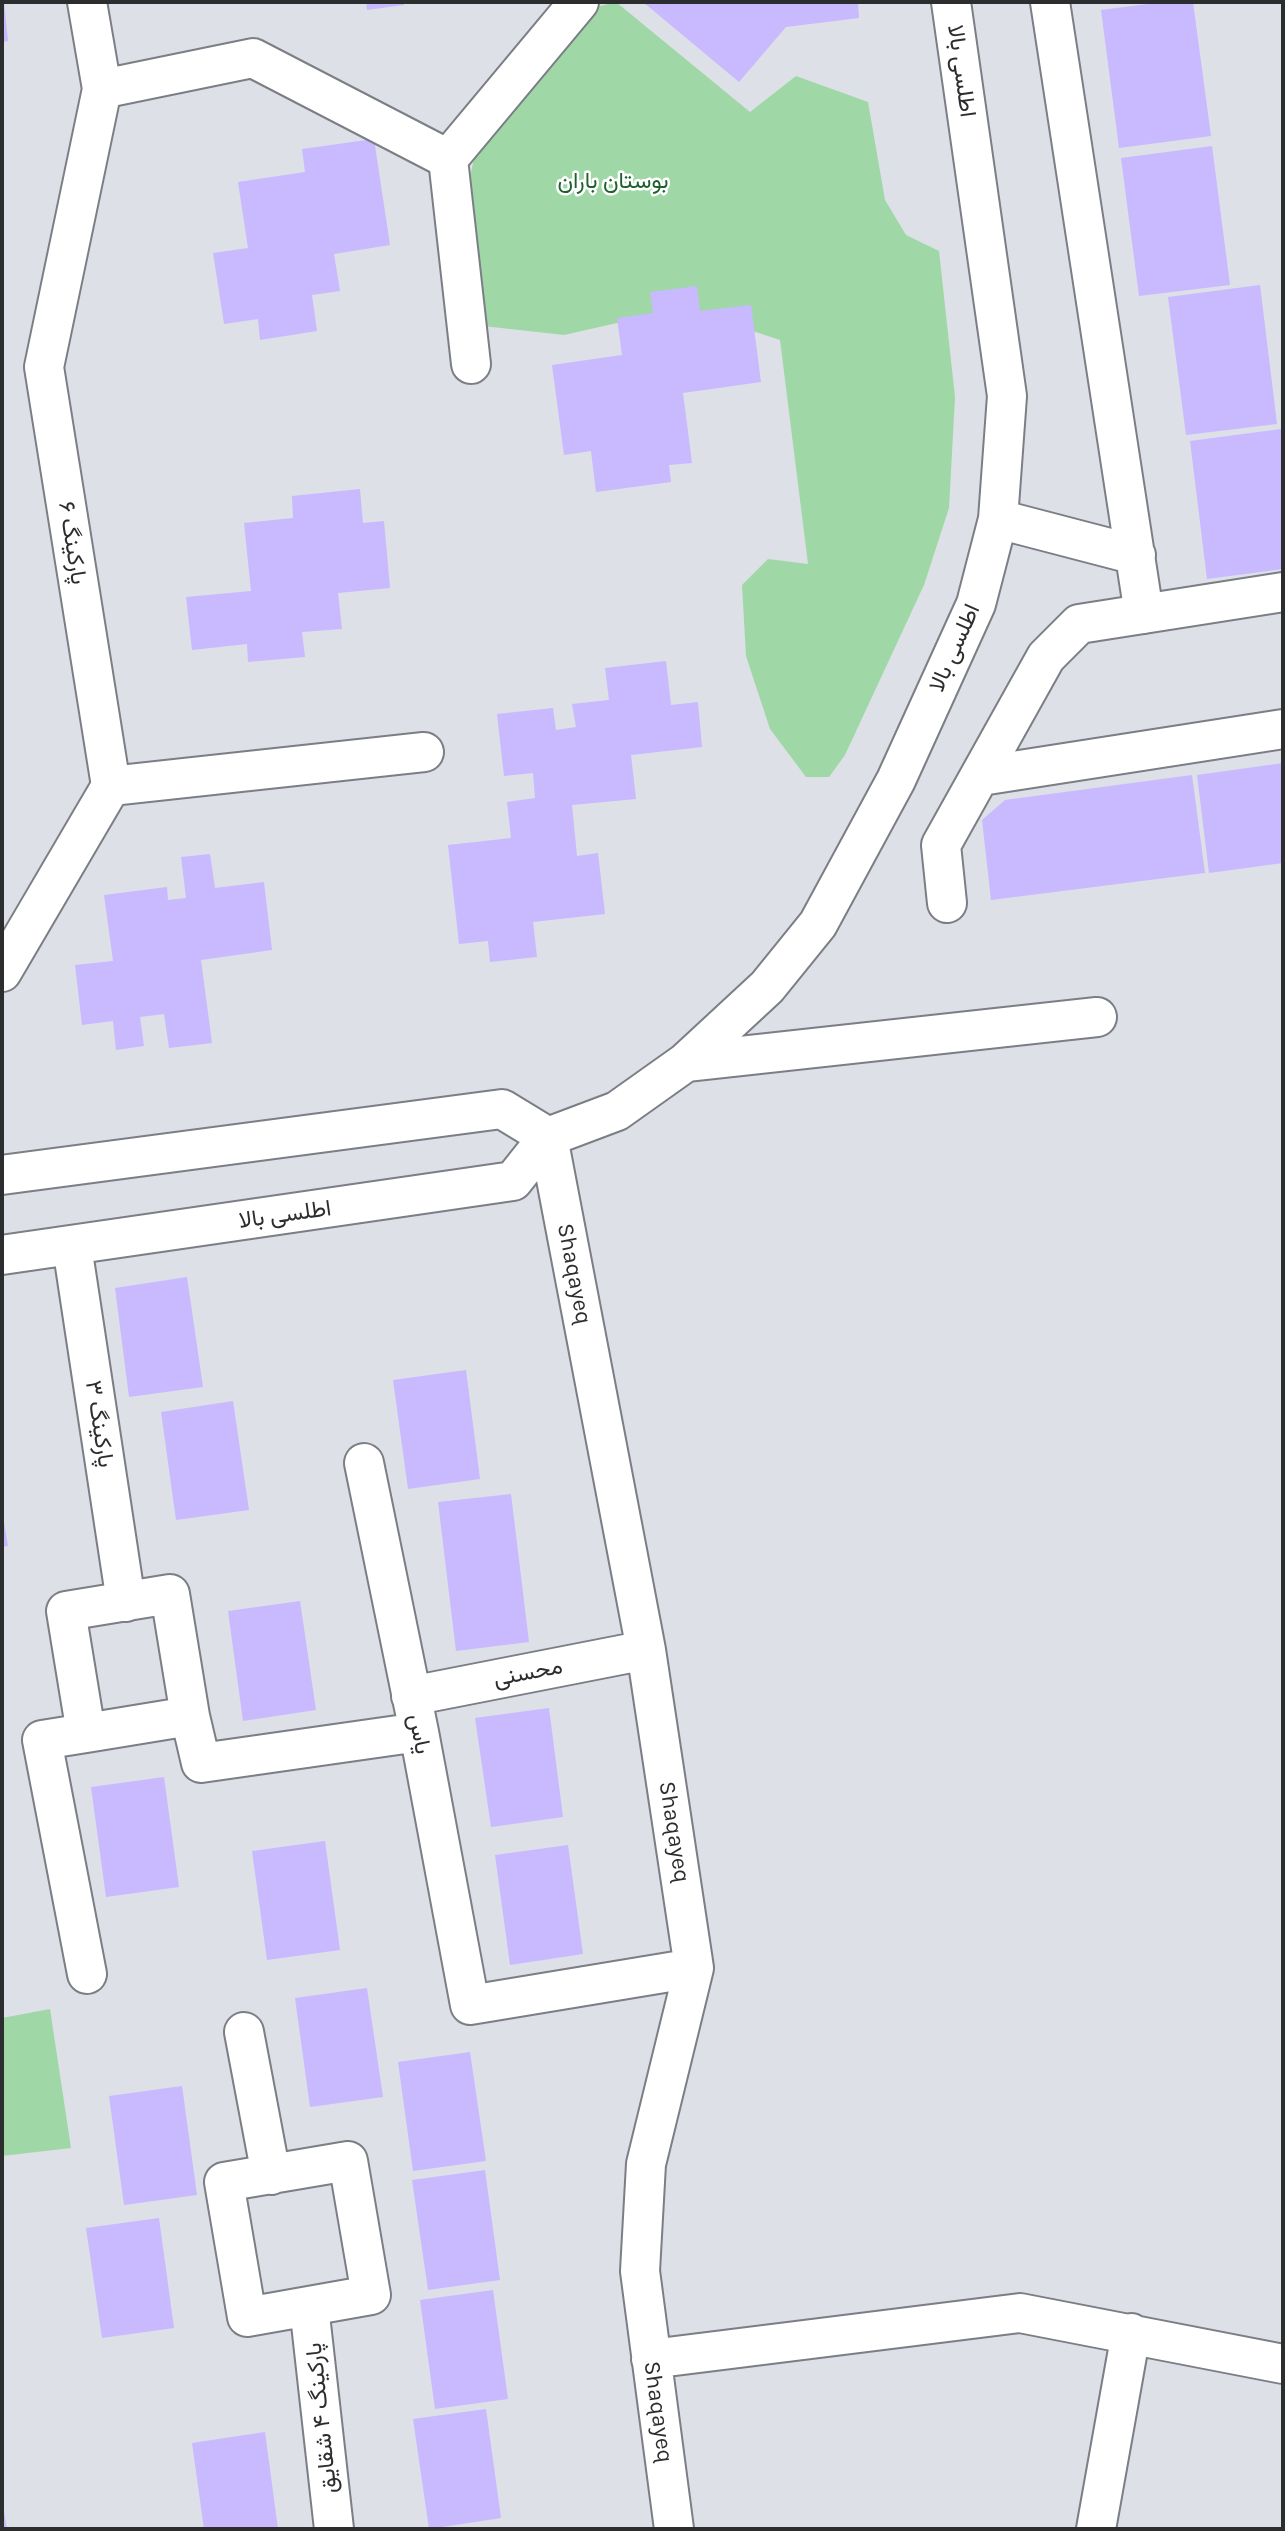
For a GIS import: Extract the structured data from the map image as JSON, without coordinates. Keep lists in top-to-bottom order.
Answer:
{
  "streets": {
    "street": [
      "اطلسی بالا",
      "پارکینگ ۶",
      "Shaqayeq",
      "پارکینگ ۳",
      "محسنی",
      "یاس",
      "پارکینگ ۴ شقایق"
    ]
  },
  "crossings": [
    ["اطلسی بالا", "Shaqayeq"],
    ["اطلسی بالا", "پارکینگ ۳"],
    ["Shaqayeq", "محسنی"],
    ["Shaqayeq", "یاس"],
    ["محسنی", "یاس"]
  ],
  "parks": ["بوستان باران"]
}
